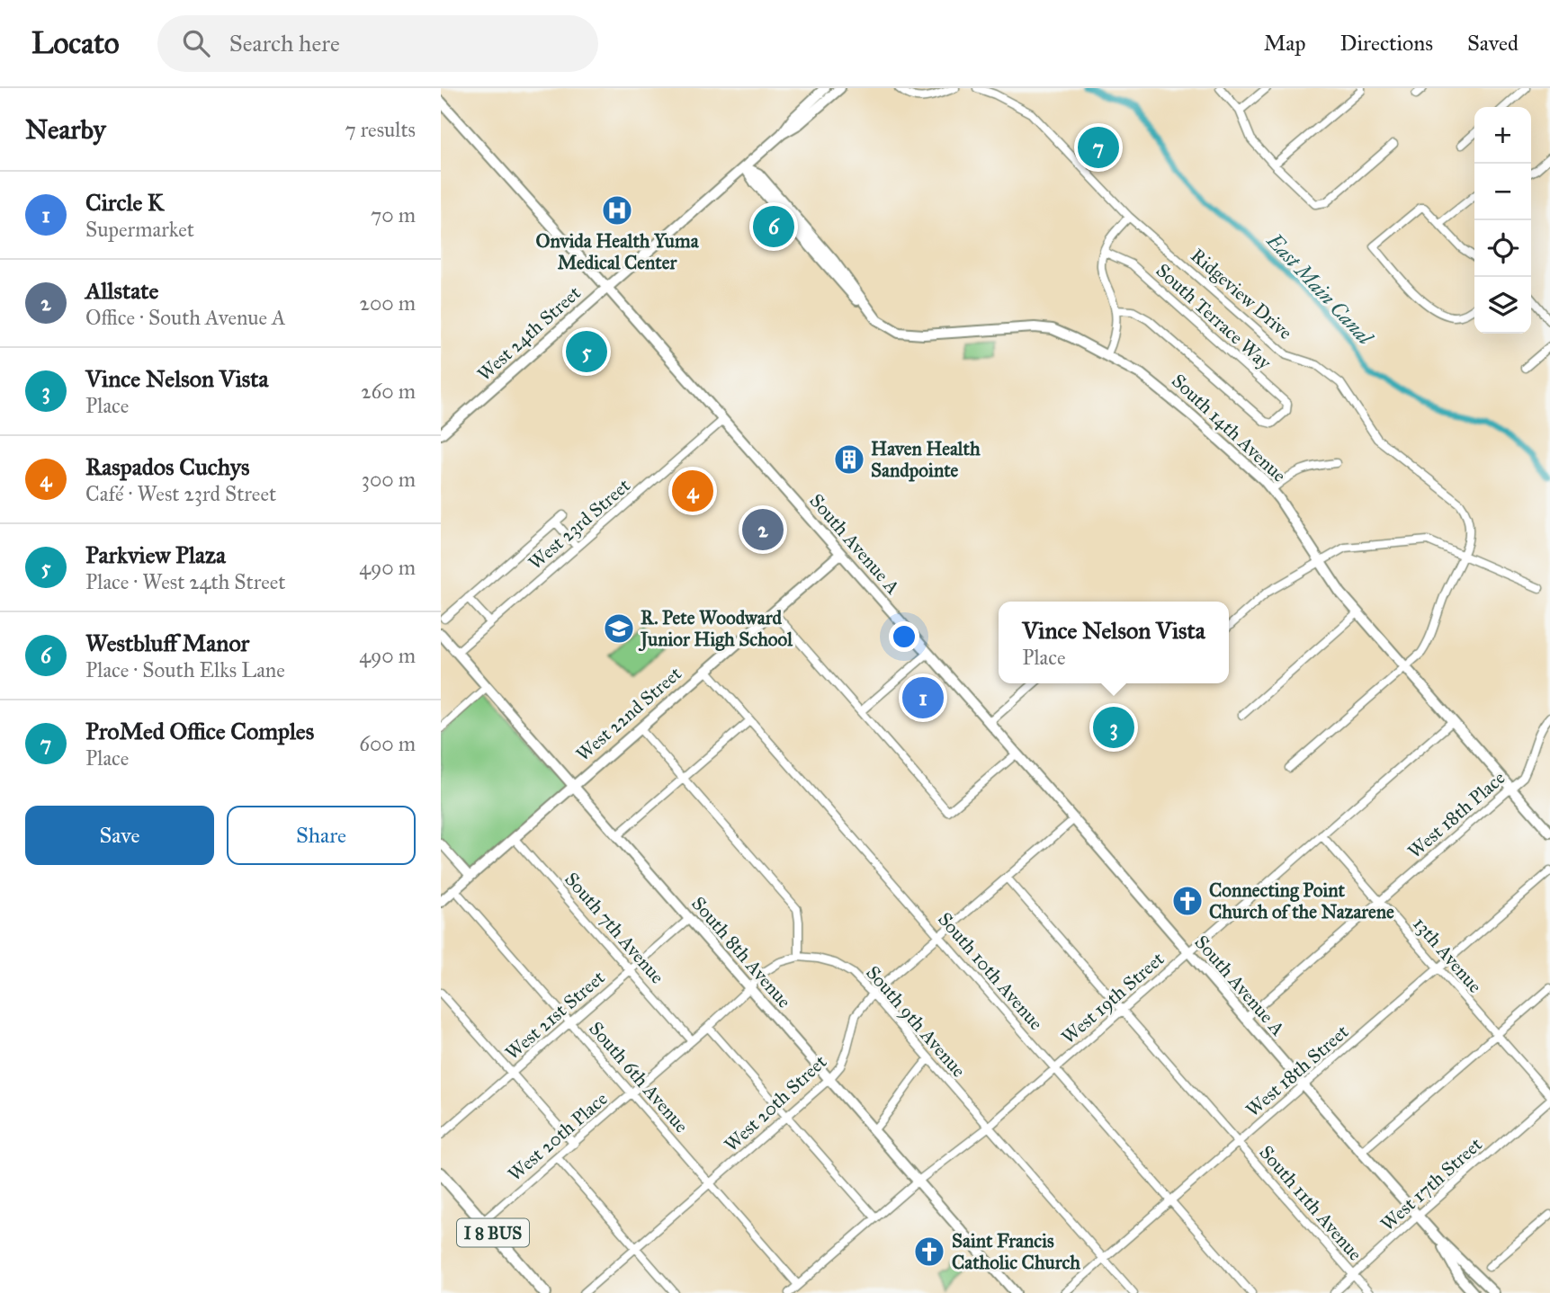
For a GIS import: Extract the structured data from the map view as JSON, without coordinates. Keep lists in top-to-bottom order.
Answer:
{
  "streets": {
    "main road": ["I 8 BUS"],
    "street": [
      "Ridgeview Drive",
      "South Terrace Way",
      "West 24th Street",
      "South 14th Avenue",
      "West 23rd Street",
      "South Avenue A",
      "West 22nd Street",
      "West 18th Place",
      "South 7th Avenue",
      "South 8th Avenue",
      "13th Avenue",
      "South 10th Avenue",
      "West 19th Street",
      "West 21st Street",
      "South 9th Avenue",
      "West 18th Street",
      "South 6th Avenue",
      "West 20th Street",
      "West 20th Place",
      "West 17th Street",
      "South 11th Avenue"
    ]
  },
  "crossings": [
    ["Ridgeview Drive", "South 14th Avenue"],
    ["West 24th Street", "South 14th Avenue"],
    ["West 24th Street", "South Avenue A"],
    ["South 14th Avenue", "West 18th Place"],
    ["South 14th Avenue", "West 19th Street"],
    ["West 23rd Street", "South Avenue A"],
    ["West 23rd Street", "South 8th Avenue"],
    ["South Avenue A", "West 22nd Street"],
    ["South Avenue A", "West 18th Place"],
    ["South Avenue A", "West 19th Street"],
    ["South Avenue A", "West 18th Street"],
    ["South Avenue A", "West 20th Street"],
    ["South Avenue A", "West 17th Street"],
    ["West 22nd Street", "South 7th Avenue"],
    ["West 22nd Street", "South 8th Avenue"],
    ["West 22nd Street", "South 10th Avenue"],
    ["West 22nd Street", "South 6th Avenue"],
    ["West 18th Place", "13th Avenue"],
    ["South 7th Avenue", "West 21st Street"],
    ["South 7th Avenue", "West 20th Place"],
    ["South 8th Avenue", "West 19th Street"],
    ["South 8th Avenue", "West 21st Street"],
    ["South 8th Avenue", "West 20th Street"],
    ["South 8th Avenue", "West 20th Place"],
    ["13th Avenue", "West 19th Street"],
    ["13th Avenue", "West 18th Street"],
    ["13th Avenue", "West 17th Street"],
    ["South 10th Avenue", "West 19th Street"],
    ["South 10th Avenue", "West 18th Street"],
    ["South 10th Avenue", "West 20th Street"],
    ["West 19th Street", "South 9th Avenue"],
    ["West 19th Street", "South 6th Avenue"],
    ["West 19th Street", "South 11th Avenue"],
    ["West 21st Street", "South 6th Avenue"],
    ["South 9th Avenue", "West 18th Street"],
    ["South 9th Avenue", "West 20th Street"],
    ["South 9th Avenue", "West 20th Place"],
    ["West 18th Street", "South 11th Avenue"],
    ["South 6th Avenue", "West 20th Street"],
    ["South 6th Avenue", "West 20th Place"],
    ["West 20th Street", "South 11th Avenue"],
    ["West 20th Place", "I 8 BUS"],
    ["West 17th Street", "South 11th Avenue"]
  ],
  "water": ["East Main Canal"],
  "places": {
    "hospital": ["Onvida Health Yuma Medical Center"],
    "building": ["Haven Health Sandpointe"],
    "school or university": ["R. Pete Woodward Junior High School"],
    "church": ["Connecting Point Church of the Nazarene", "Saint Francis Catholic Church"]
  },
  "page": {
    "header": "Locato",
    "search": "Search here",
    "nav": ["Map", "Directions", "Saved"],
    "heading": ["Nearby", "7 results"],
    "map_buttons": ["+", "−"],
    "pins": [
      "7",
      "6",
      "5",
      "4",
      "2",
      "1",
      "3"
    ],
    "list": [
      {
        "mark": "1",
        "name": "Circle K",
        "note": "Supermarket",
        "value": "70 m"
      },
      {
        "mark": "2",
        "name": "Allstate",
        "note": "Office · South Avenue A",
        "value": "200 m"
      },
      {
        "mark": "3",
        "name": "Vince Nelson Vista",
        "note": "Place",
        "value": "260 m"
      },
      {
        "mark": "4",
        "name": "Raspados Cuchys",
        "note": "Café · West 23rd Street",
        "value": "300 m"
      },
      {
        "mark": "5",
        "name": "Parkview Plaza",
        "note": "Place · West 24th Street",
        "value": "490 m"
      },
      {
        "mark": "6",
        "name": "Westbluff Manor",
        "note": "Place · South Elks Lane",
        "value": "490 m"
      },
      {
        "mark": "7",
        "name": "ProMed Office Comples",
        "note": "Place",
        "value": "600 m"
      }
    ],
    "popup": ["Vince Nelson Vista", "Place"],
    "buttons": ["Save", "Share"]
  }
}
